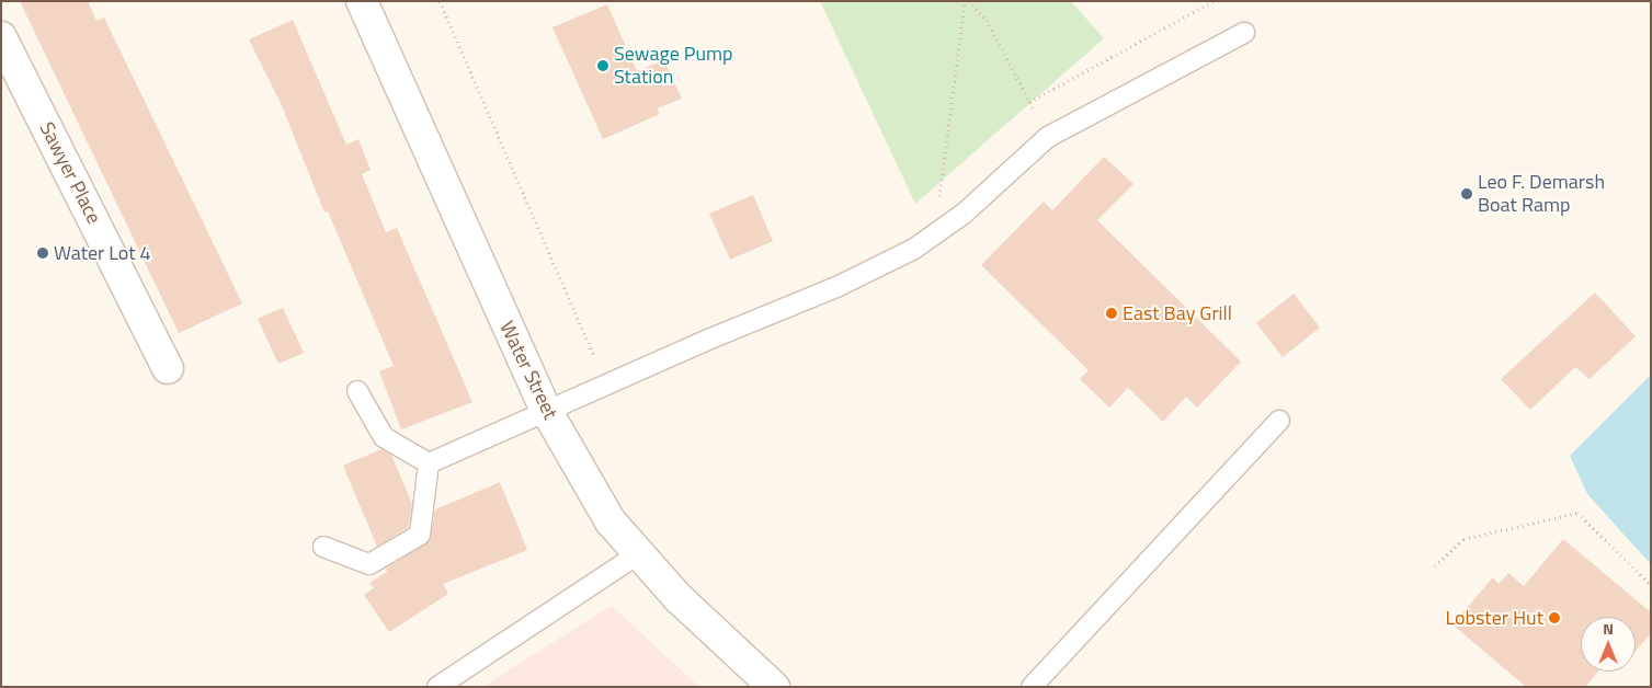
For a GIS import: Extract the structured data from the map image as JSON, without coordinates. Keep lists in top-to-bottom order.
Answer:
{
  "streets": {
    "main road": ["Sawyer Place", "Water Street"]
  },
  "places": [
    "Sewage Pump Station",
    "Leo F. Demarsh Boat Ramp",
    "Water Lot 4",
    "East Bay Grill",
    "Lobster Hut"
  ],
  "north": "top"
}
